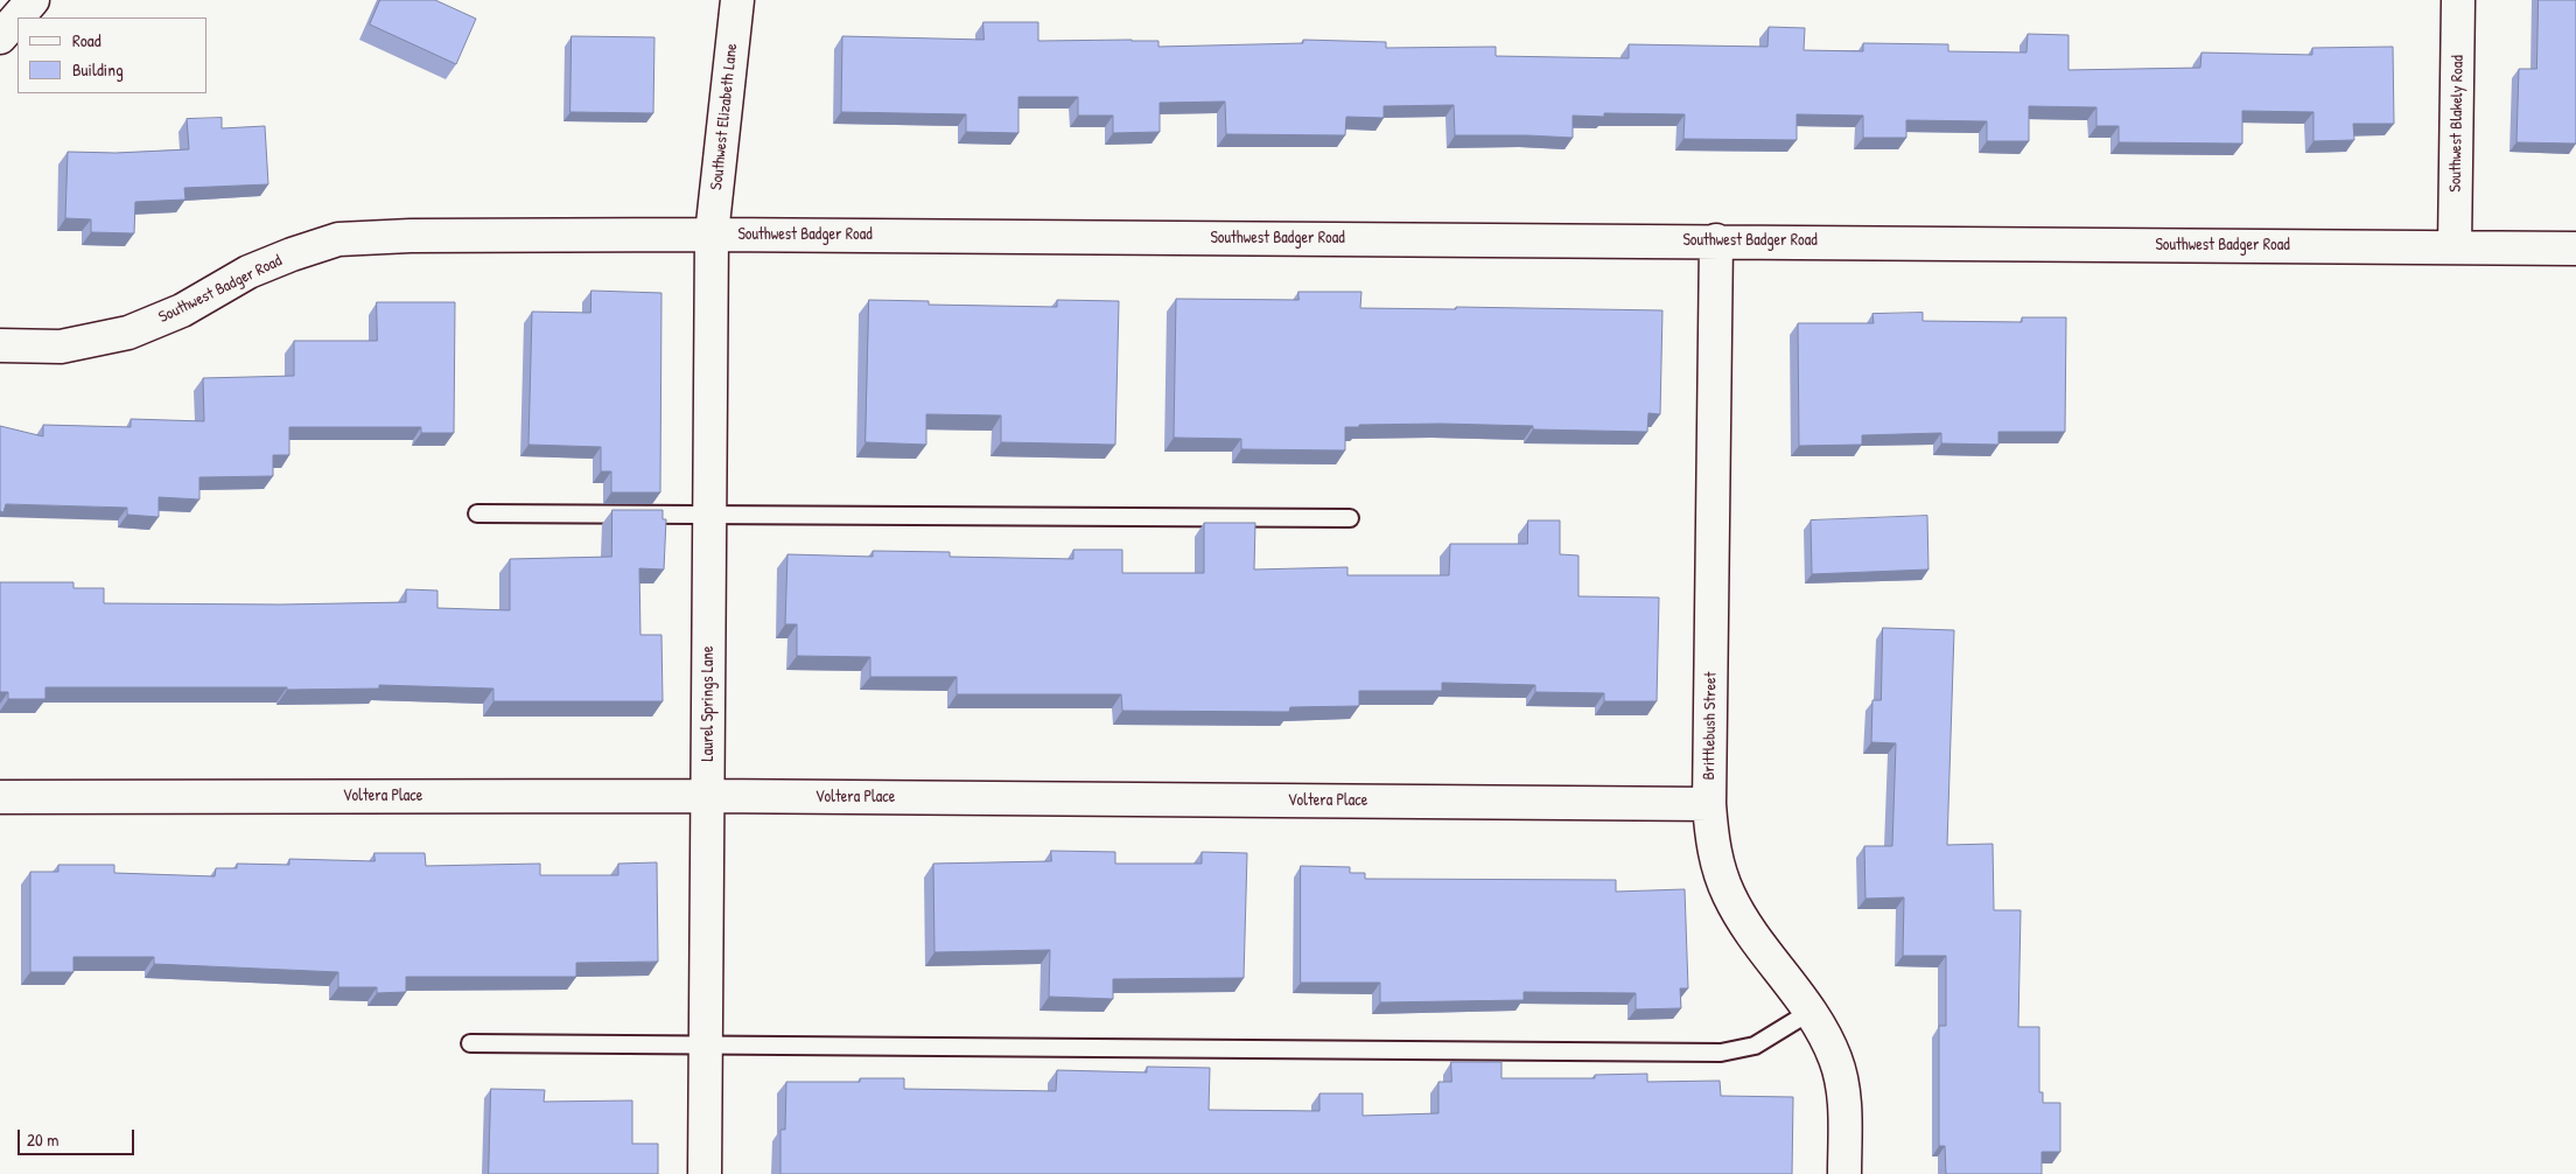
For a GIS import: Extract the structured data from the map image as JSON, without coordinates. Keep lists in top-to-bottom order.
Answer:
{
  "streets": {
    "street": [
      "Southwest Elizabeth Lane",
      "Southwest Blakely Road",
      "Southwest Badger Road",
      "Laurel Springs Lane",
      "Brittlebush Street",
      "Voltera Place"
    ]
  },
  "crossings": [
    ["Southwest Elizabeth Lane", "Southwest Badger Road"],
    ["Southwest Elizabeth Lane", "Laurel Springs Lane"],
    ["Southwest Blakely Road", "Southwest Badger Road"],
    ["Southwest Badger Road", "Laurel Springs Lane"],
    ["Southwest Badger Road", "Brittlebush Street"],
    ["Laurel Springs Lane", "Voltera Place"],
    ["Brittlebush Street", "Voltera Place"]
  ],
  "legend": ["Road", "Building"],
  "scale_bar": "20 m"
}
